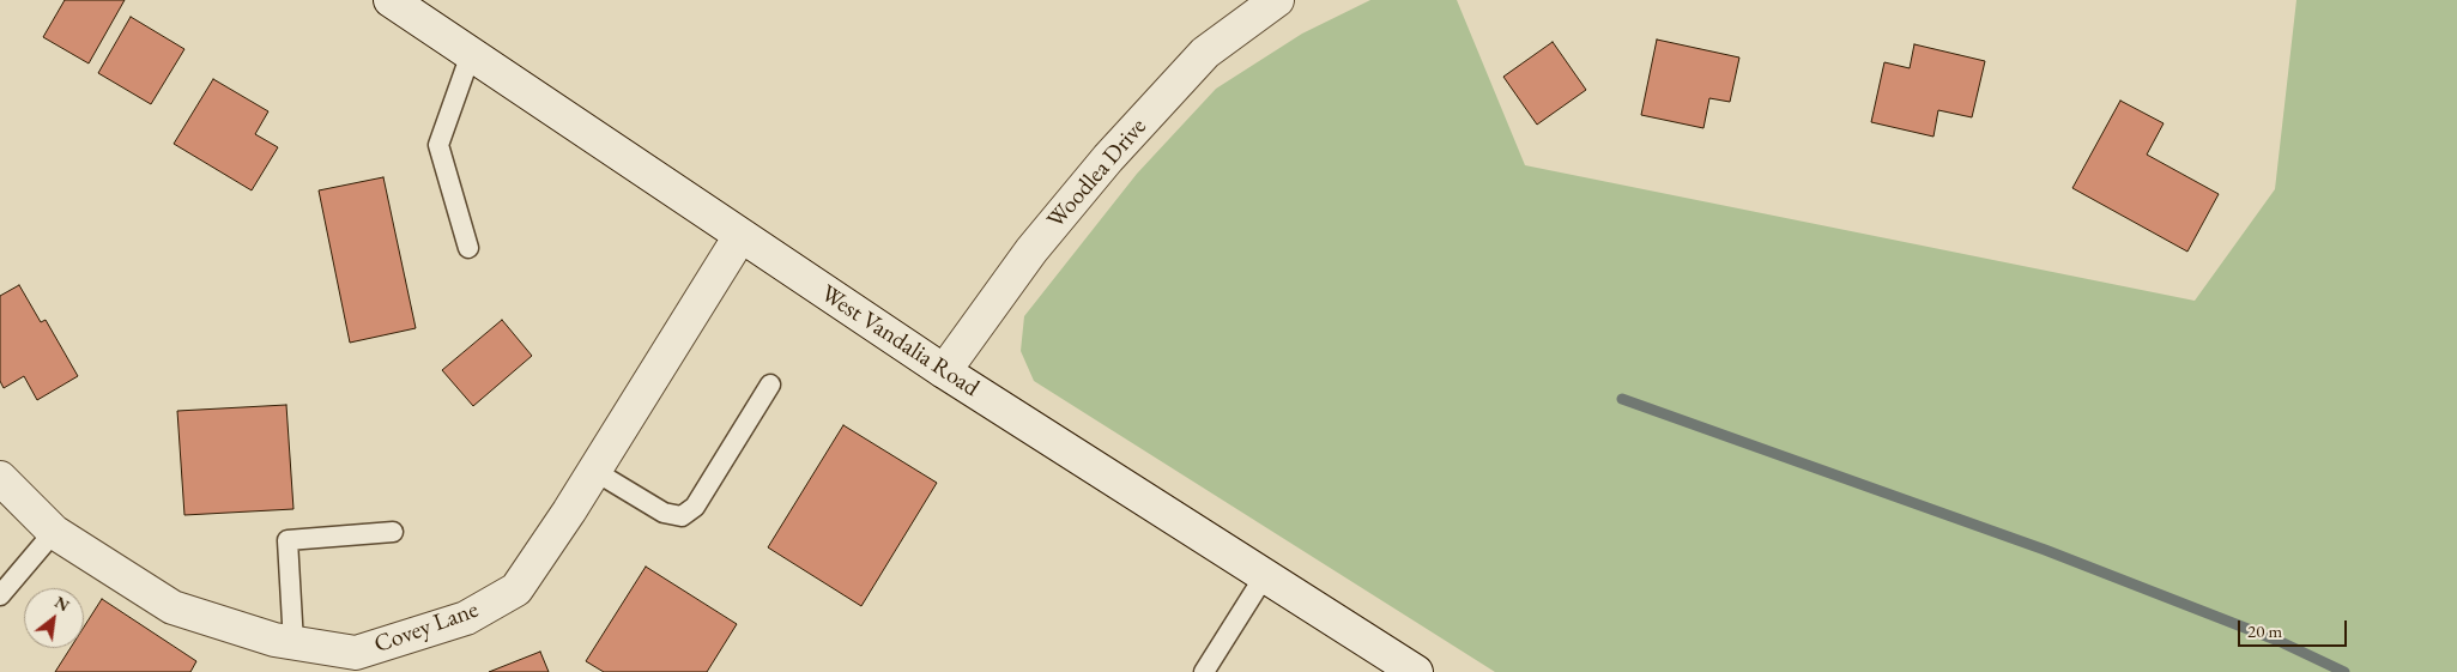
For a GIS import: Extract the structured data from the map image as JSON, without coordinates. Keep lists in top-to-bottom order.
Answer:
{
  "streets": {
    "street": ["Woodlea Drive", "West Vandalia Road", "Covey Lane"]
  },
  "crossings": [
    ["Woodlea Drive", "West Vandalia Road"],
    ["West Vandalia Road", "Covey Lane"]
  ],
  "scale_bar": "20 m",
  "north": "top right"
}
